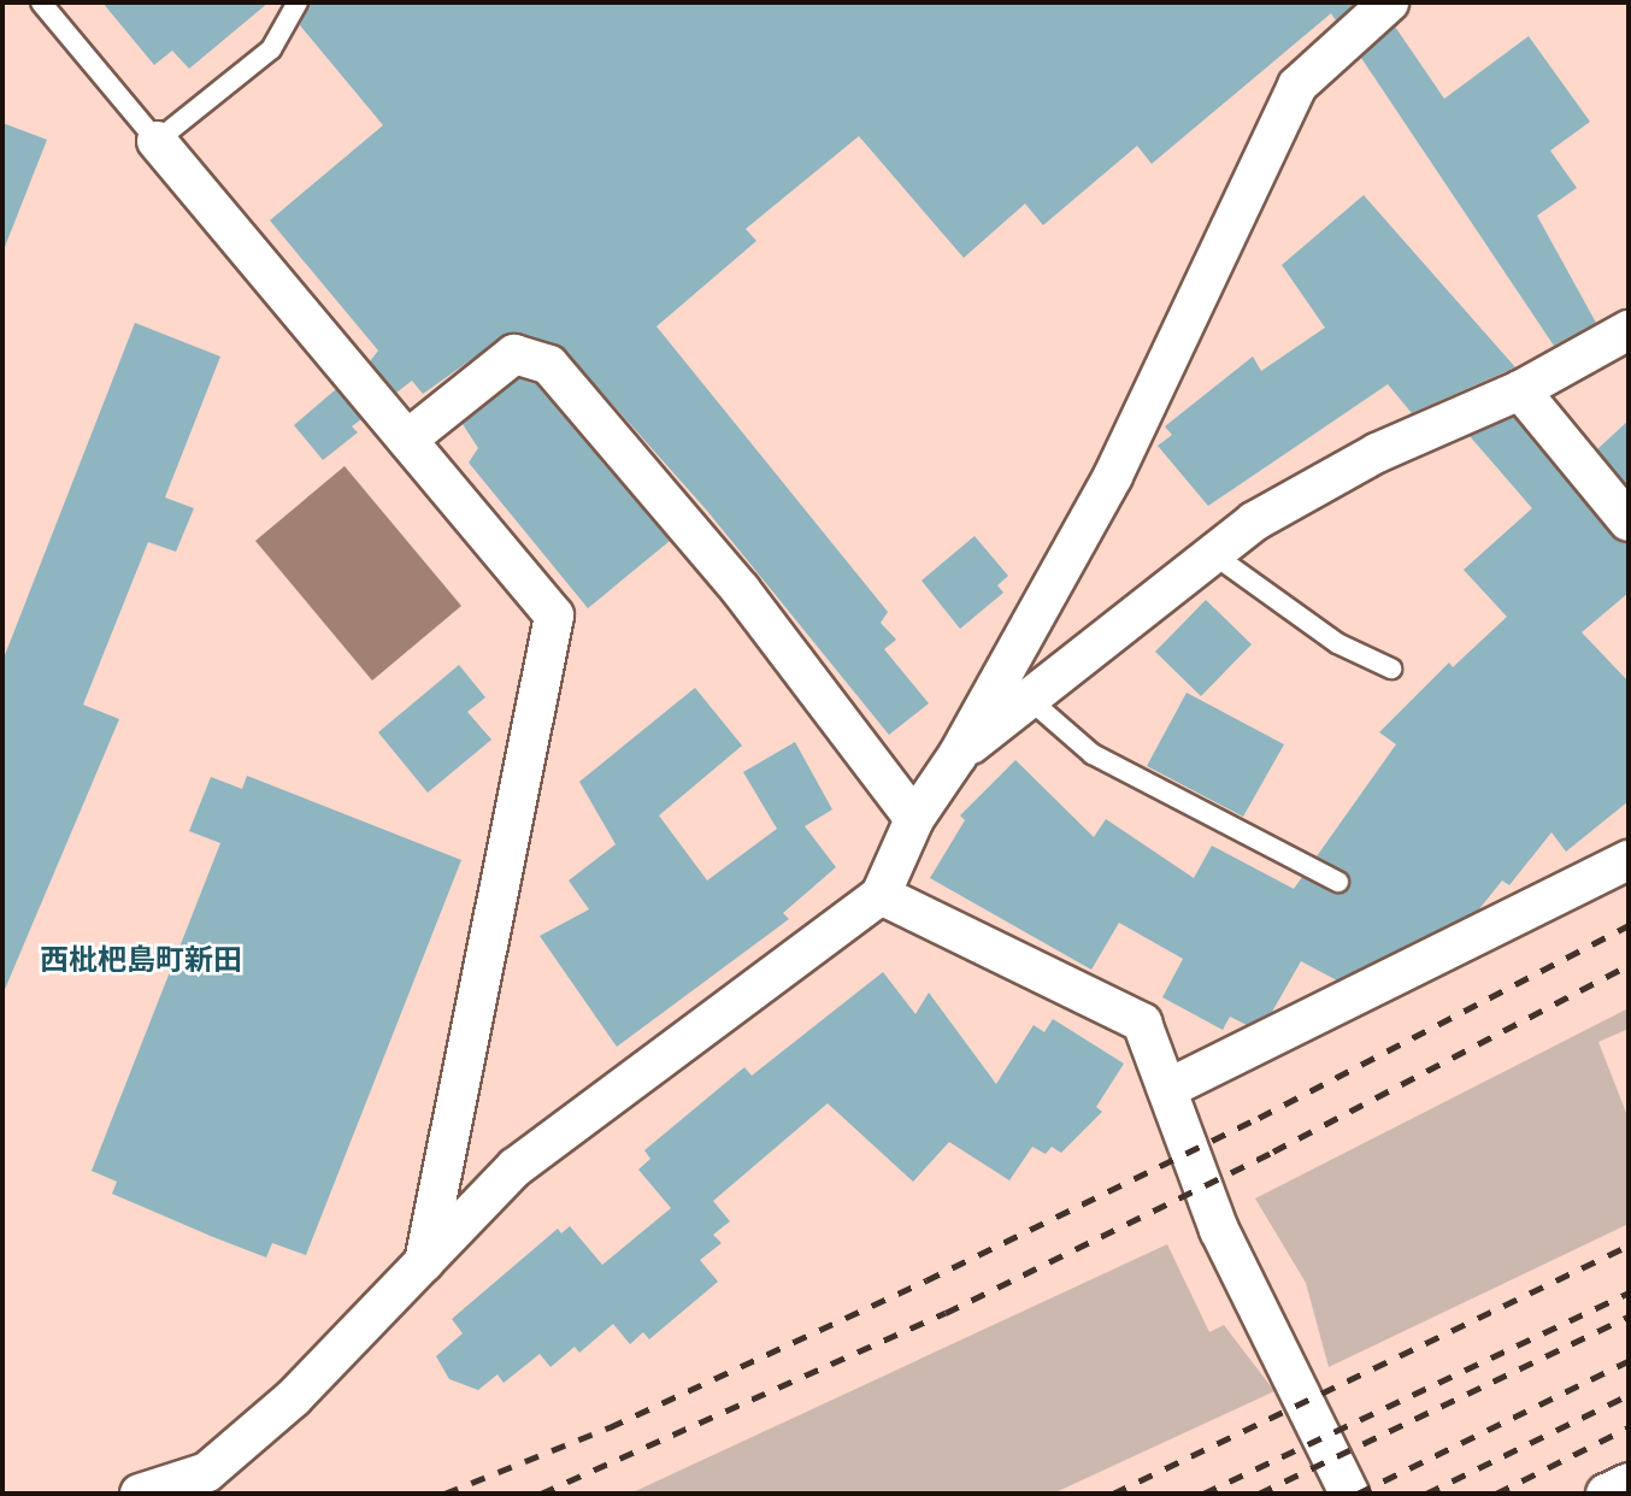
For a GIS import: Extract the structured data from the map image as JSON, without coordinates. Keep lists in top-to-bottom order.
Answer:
{
  "districts": ["西枇杷島町新田"]
}
